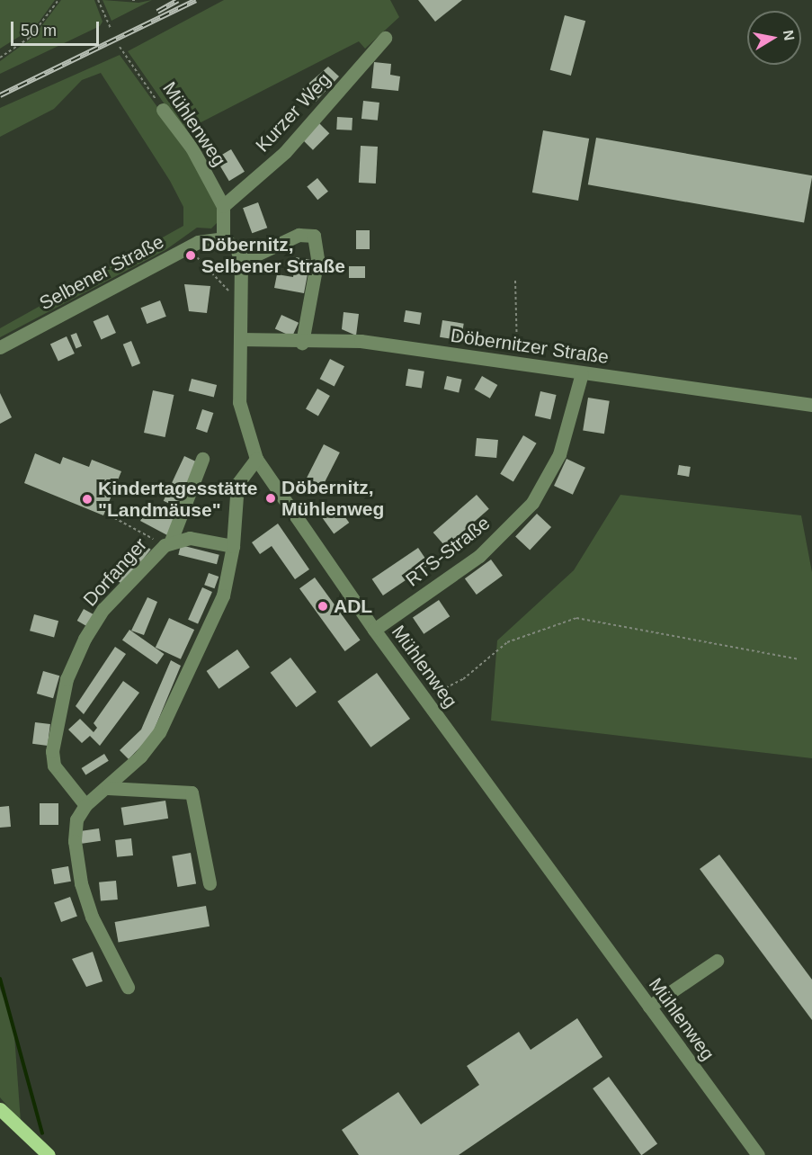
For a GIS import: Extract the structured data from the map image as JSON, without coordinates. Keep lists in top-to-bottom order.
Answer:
{
  "streets": {
    "street": [
      "Kurzer Weg",
      "Mühlenweg",
      "Selbener Straße",
      "Döbernitzer Straße",
      "RTS-Straße",
      "Dorfanger"
    ]
  },
  "crossings": [
    ["Kurzer Weg", "Mühlenweg"],
    ["Mühlenweg", "Selbener Straße"],
    ["Mühlenweg", "Döbernitzer Straße"],
    ["Mühlenweg", "RTS-Straße"],
    ["Döbernitzer Straße", "RTS-Straße"]
  ],
  "places": [
    "Döbernitz, Selbener Straße",
    "Döbernitz, Mühlenweg",
    "Kindertagesstätte \"Landmäuse\"",
    "ADL"
  ],
  "scale_bar": "50 m",
  "north": "right"
}
